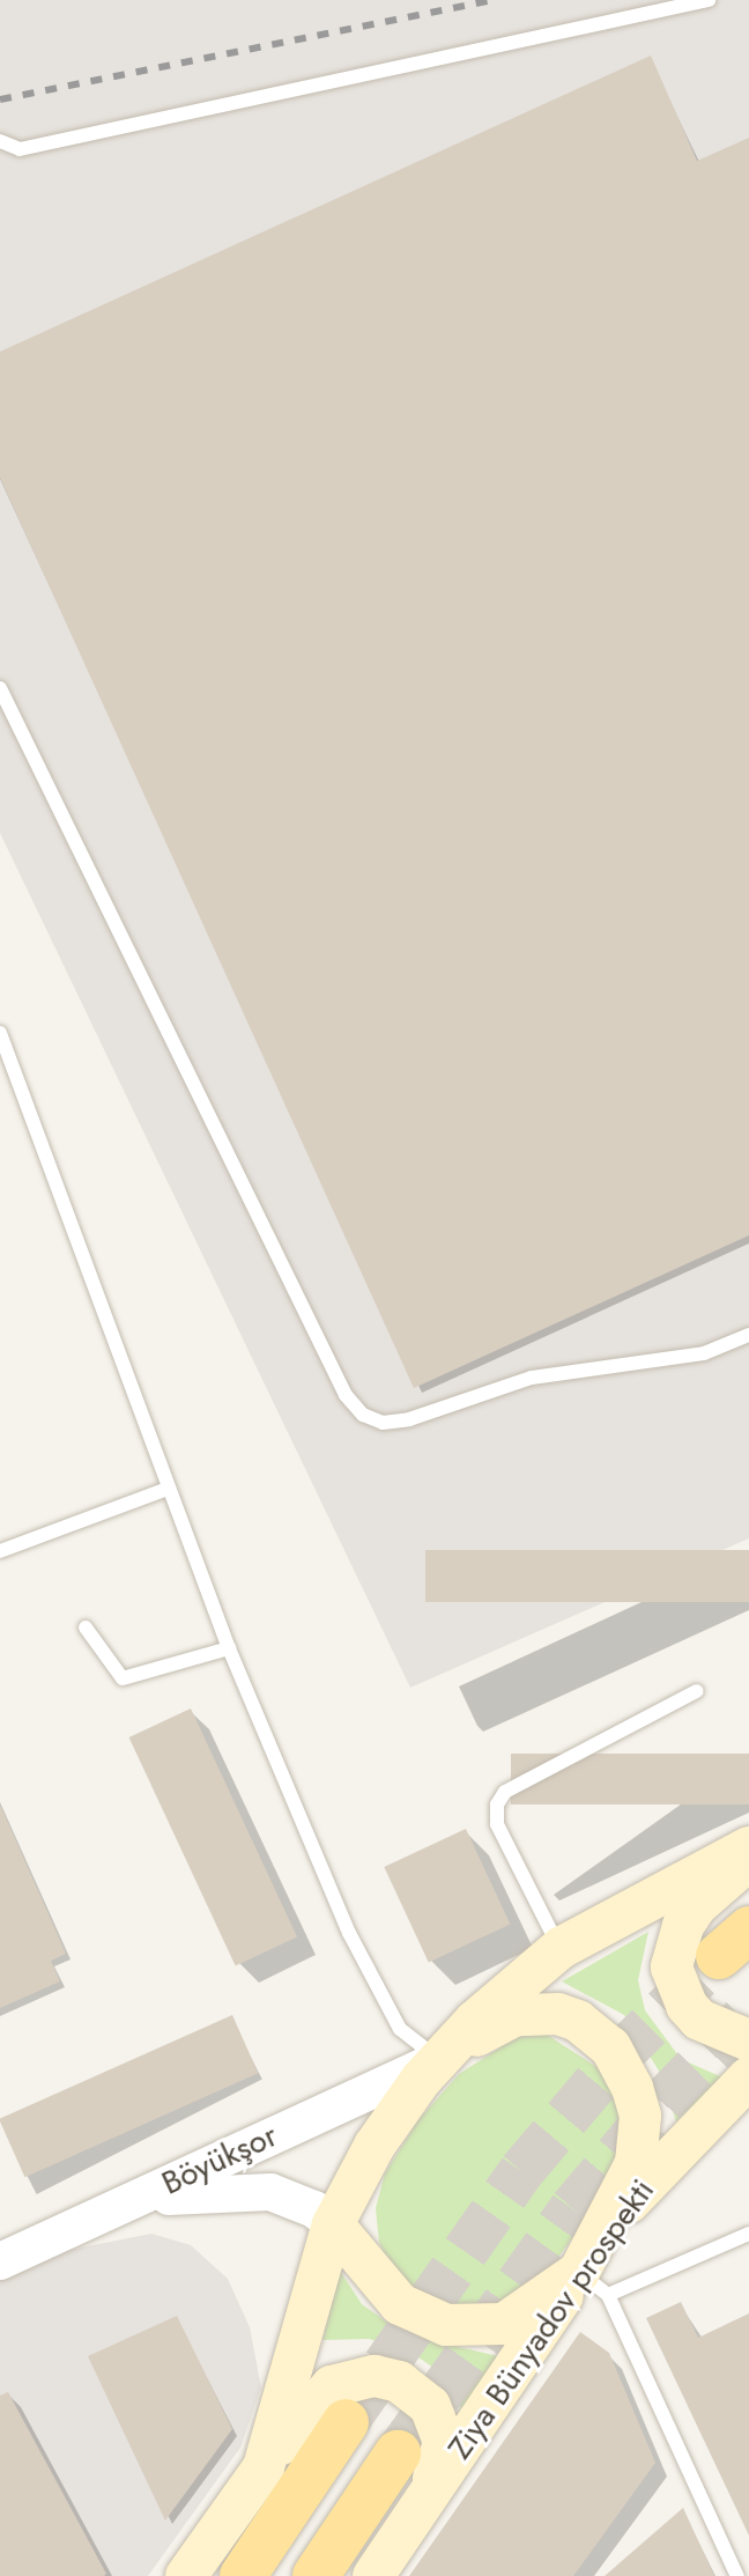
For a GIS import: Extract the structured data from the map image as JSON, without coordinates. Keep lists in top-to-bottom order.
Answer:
{
  "streets": {
    "main road": ["Ziya Bünyadov prospekti"],
    "street": ["Böyükşor"]
  },
  "crossings": [
    ["Böyükşor", "Ziya Bünyadov prospekti"]
  ]
}
